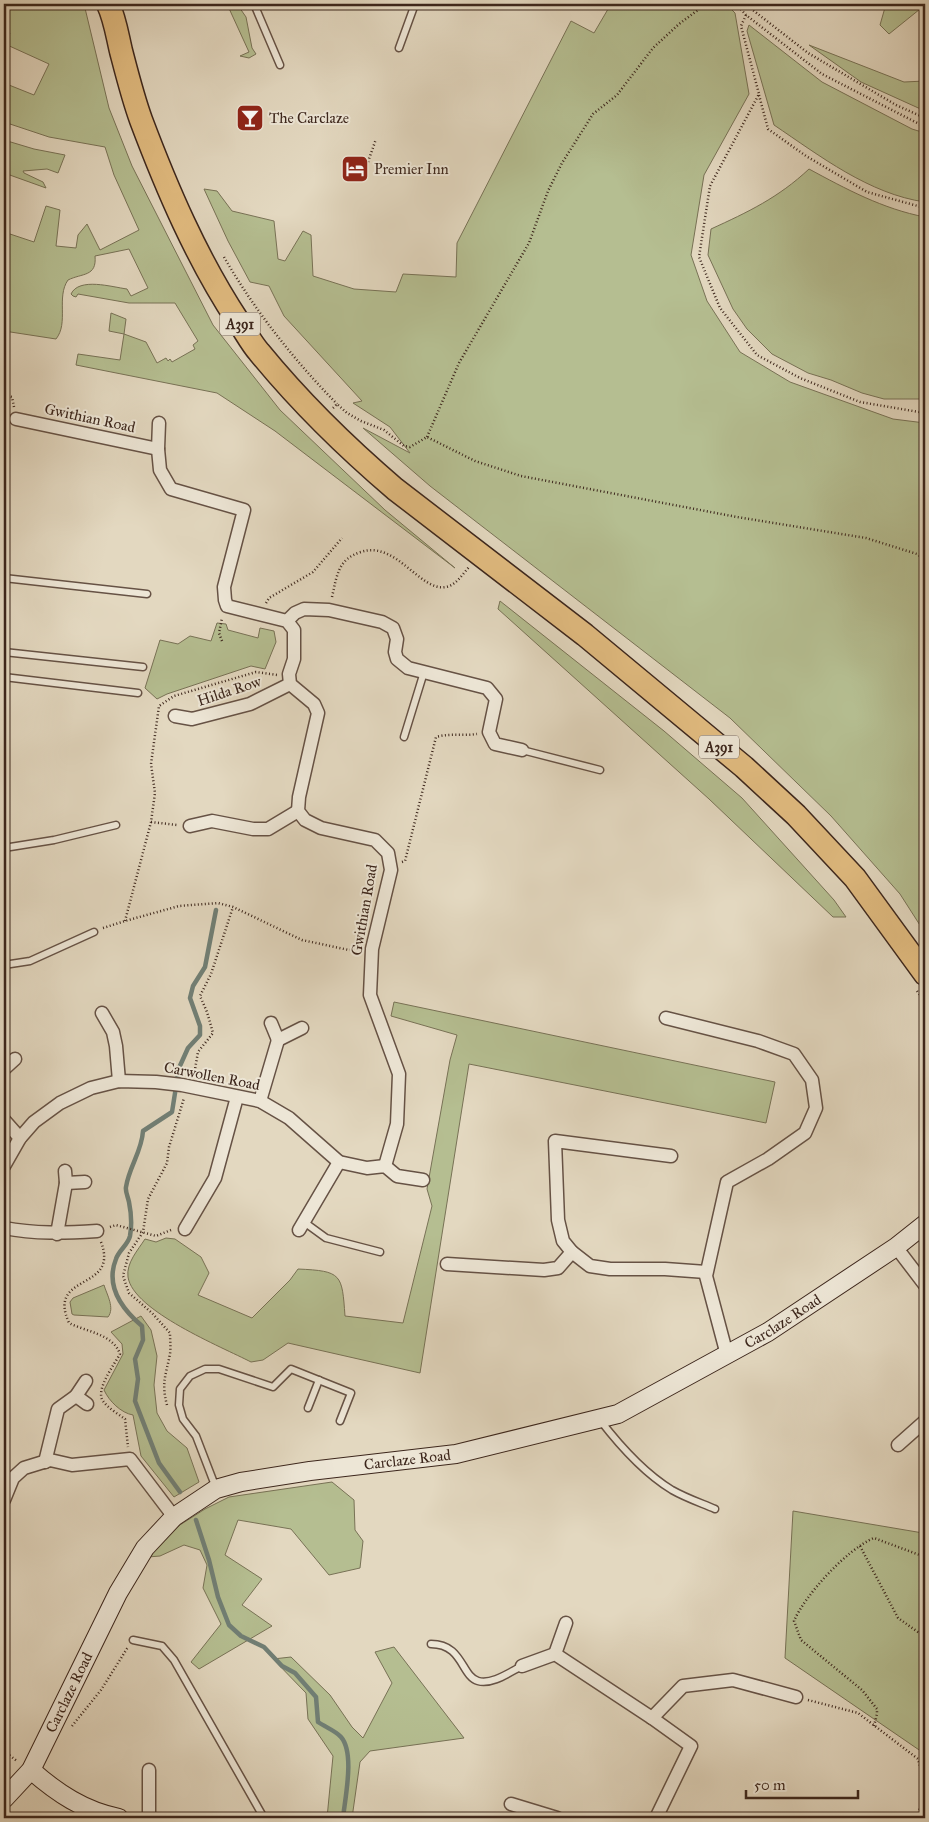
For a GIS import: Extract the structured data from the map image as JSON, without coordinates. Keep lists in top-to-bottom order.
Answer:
{
  "streets": {
    "highway": ["A391"],
    "street": [
      "Gwithian Road",
      "Hilda Row",
      "Carwollen Road",
      "Carclaze Road"
    ]
  },
  "crossings": [
    ["Gwithian Road", "Carwollen Road"]
  ],
  "places": {
    "bar": ["The Carclaze"],
    "hotel": ["Premier Inn"]
  },
  "scale_bar": "50 m"
}
